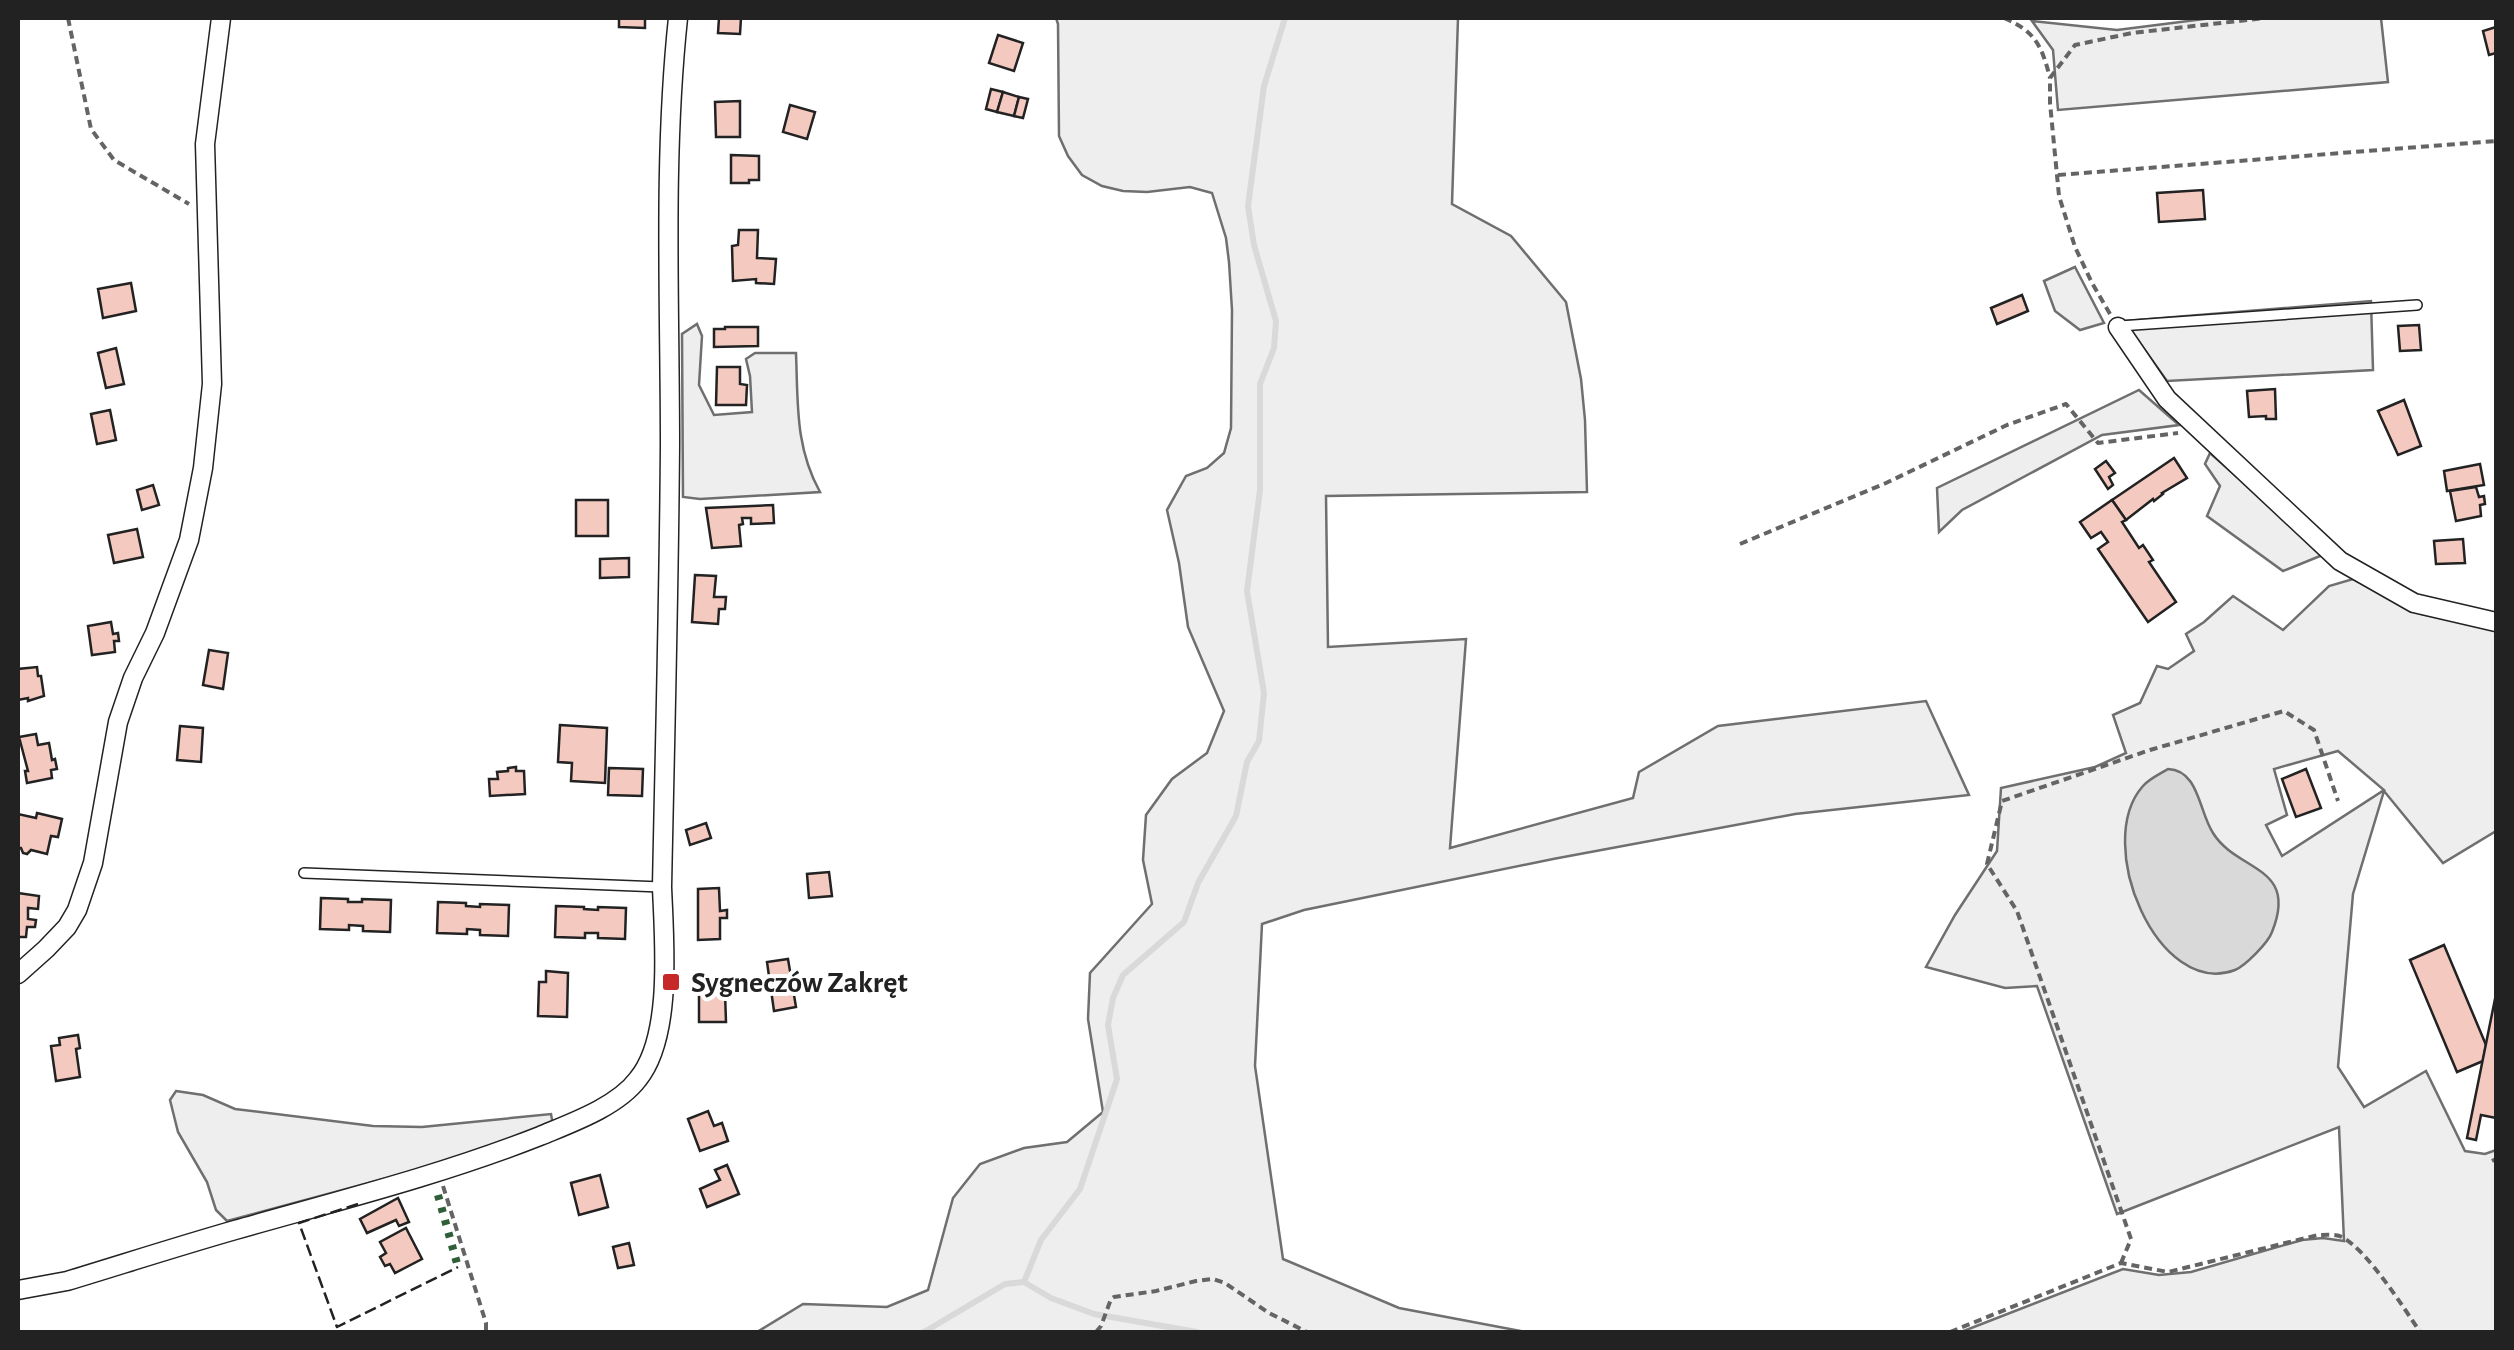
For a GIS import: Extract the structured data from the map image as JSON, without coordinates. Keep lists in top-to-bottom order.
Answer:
{
  "places": {
    "transit": ["Sygneczów Zakręt"]
  }
}
